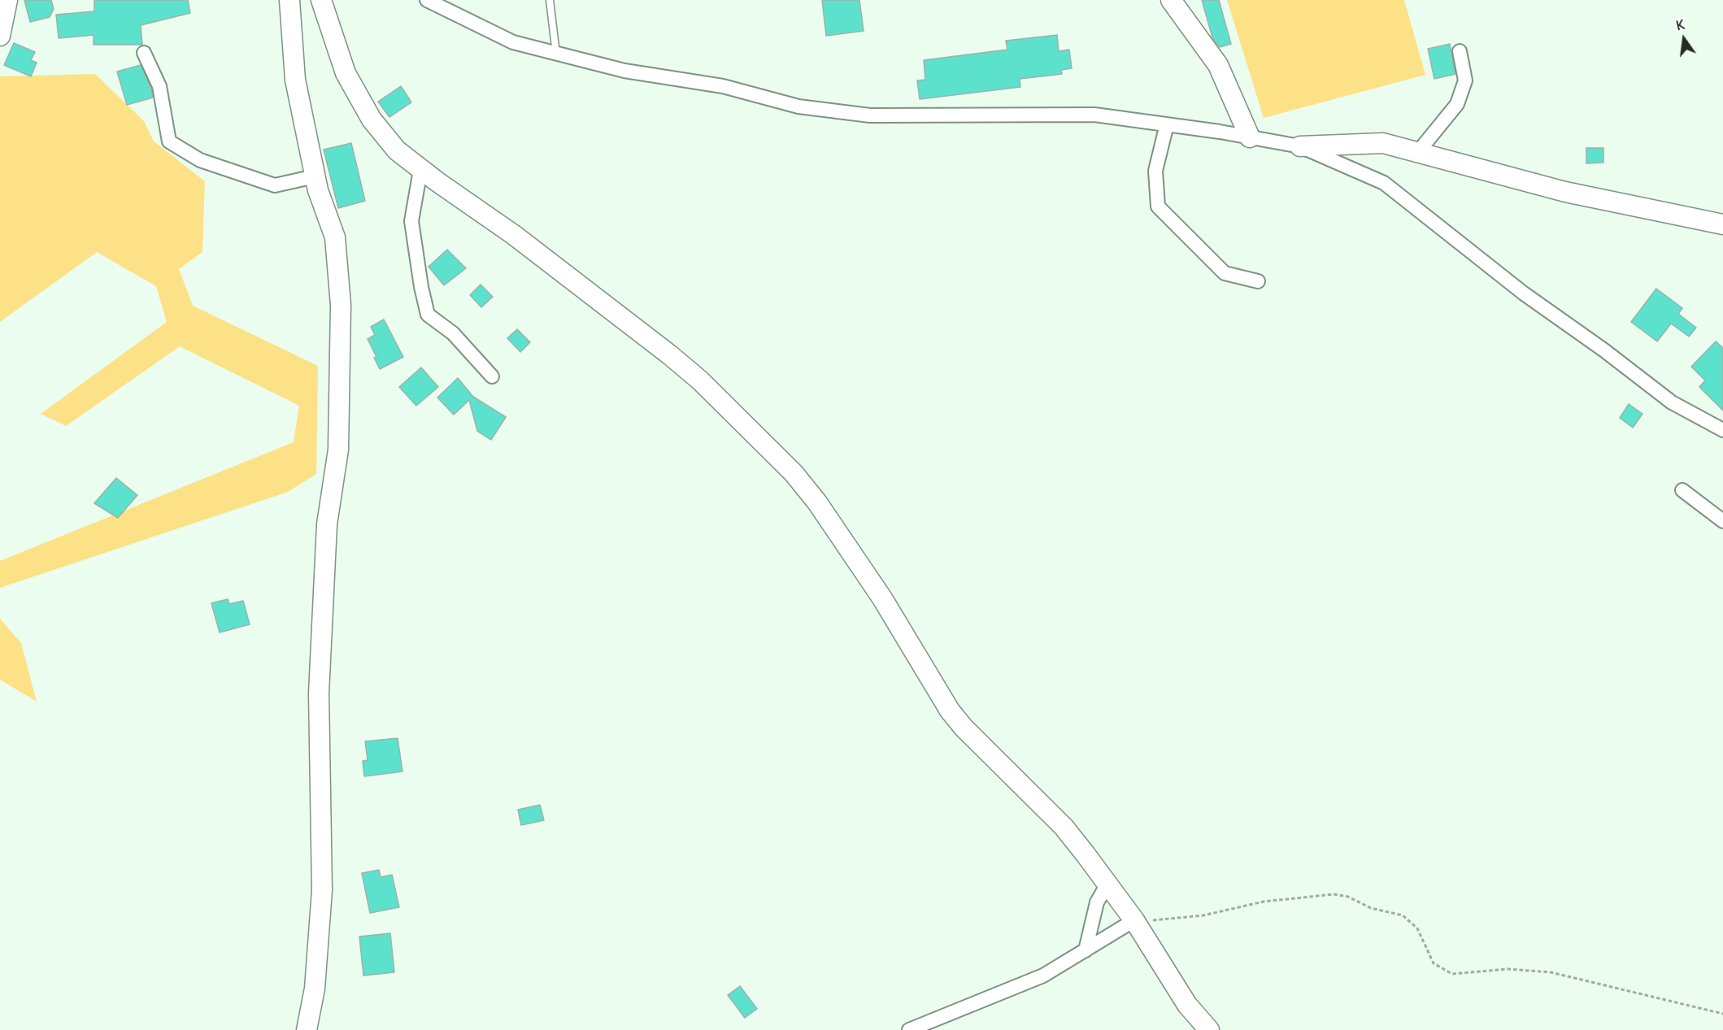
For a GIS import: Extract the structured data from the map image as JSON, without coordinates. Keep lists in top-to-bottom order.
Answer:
{
  "north": "top"
}
